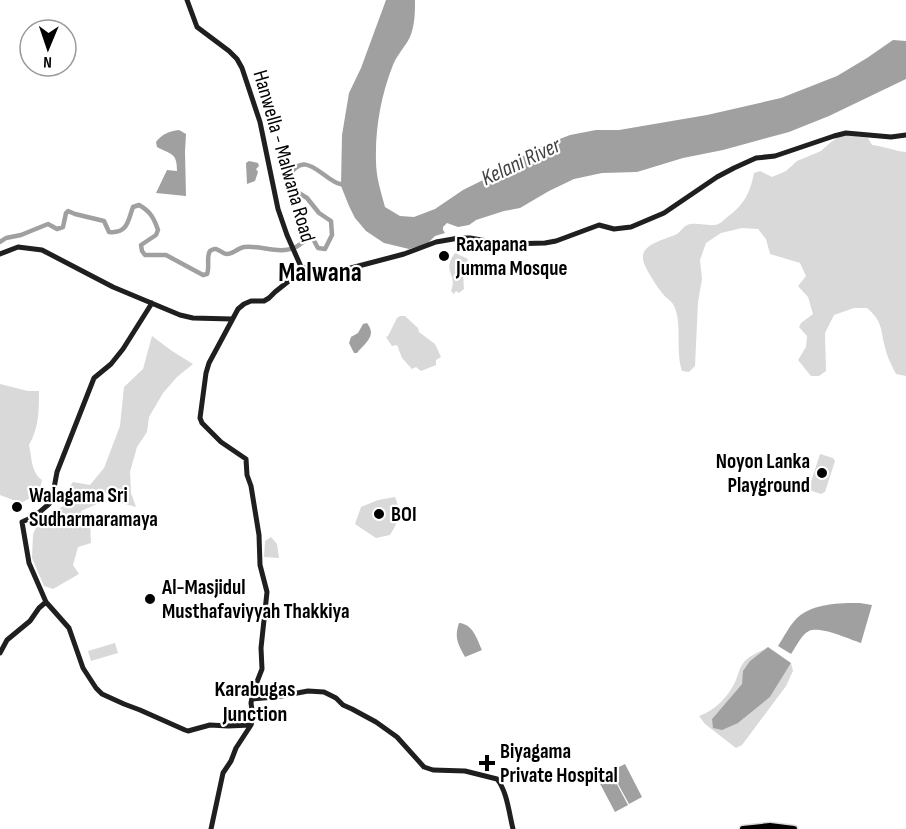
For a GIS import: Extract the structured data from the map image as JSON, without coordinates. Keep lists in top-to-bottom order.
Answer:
{
  "streets": {
    "main road": ["Hanwella - Malwana Road"]
  },
  "districts": ["Malwana", "Karabugas Junction"],
  "water": ["Kelani River"],
  "places": {
    "other": [
      "Raxapana Jumma Mosque",
      "Noyon Lanka Playground",
      "Walagama Sri Sudharmaramaya",
      "BOI",
      "Al-Masjidul Musthafaviyyah Thakkiya"
    ],
    "health": ["Biyagama Private Hospital"]
  },
  "north": "bottom"
}
